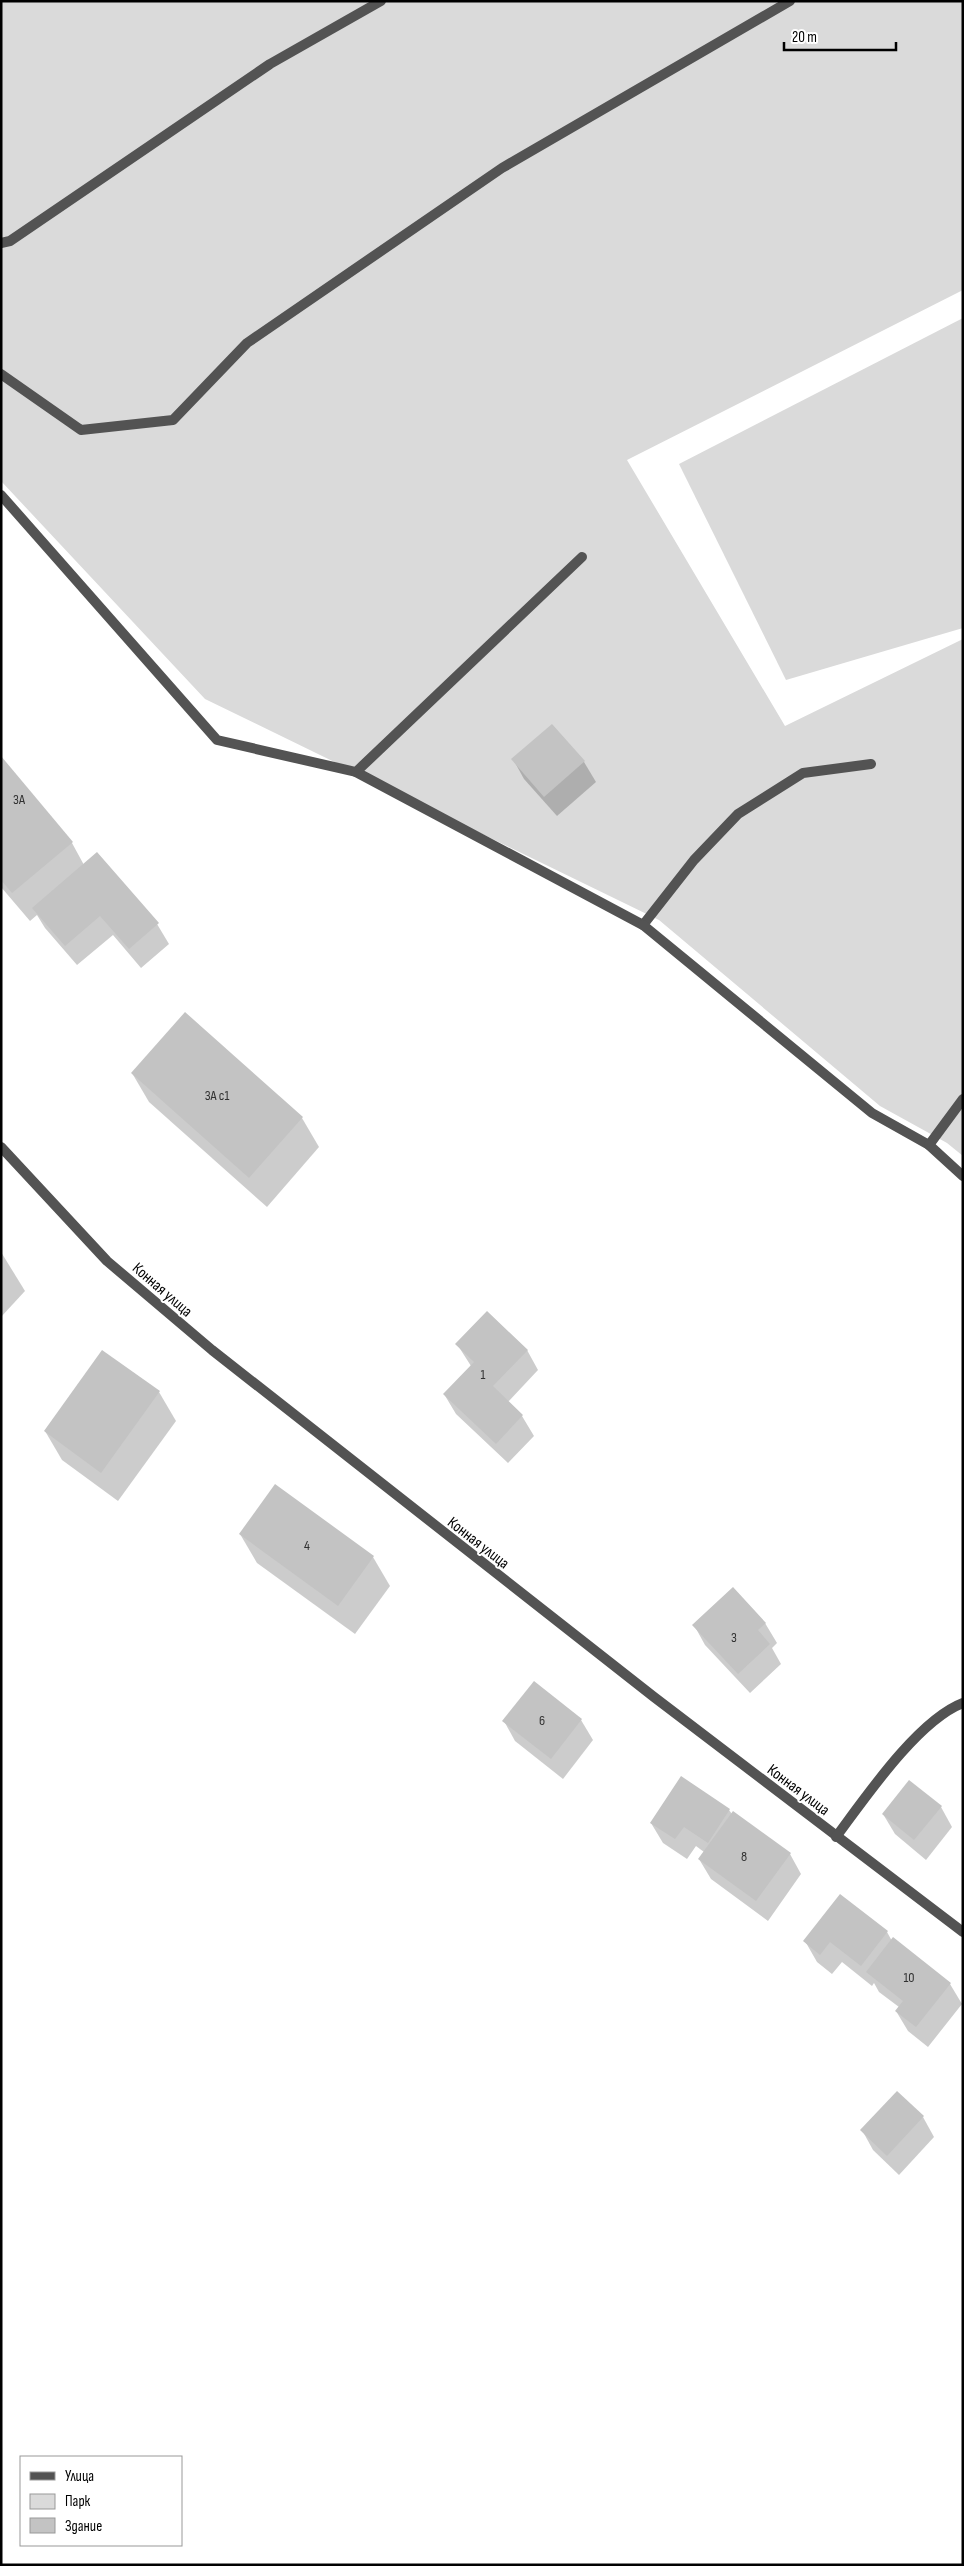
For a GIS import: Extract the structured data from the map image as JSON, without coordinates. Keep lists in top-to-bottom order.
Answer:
{
  "streets": {
    "street": ["Конная улица"]
  },
  "house_numbers": [
    "3А",
    "3А с1",
    "1",
    "4",
    "3",
    "6",
    "8",
    "10"
  ],
  "legend": ["Улица", "Парк", "Здание"],
  "scale_bar": "20 m"
}
